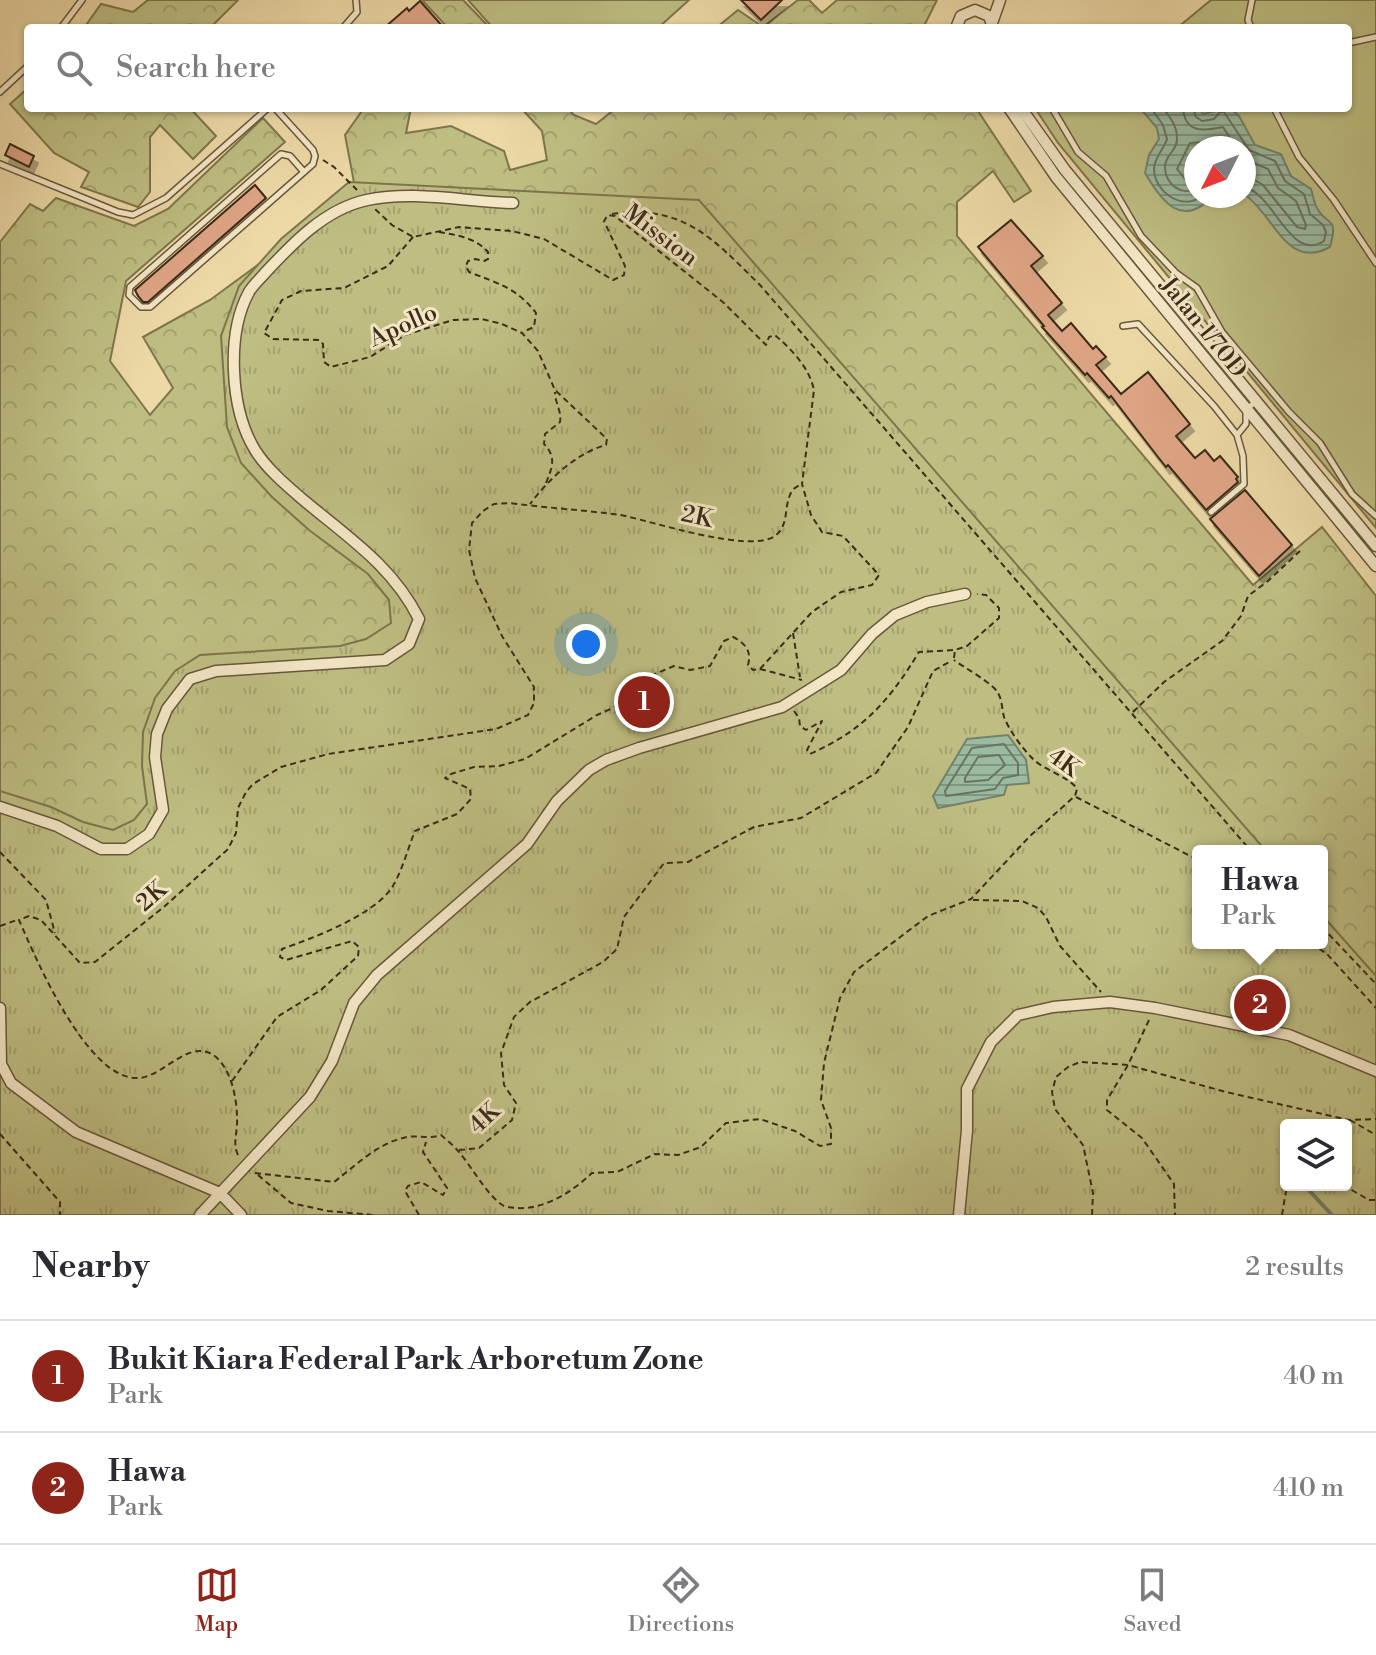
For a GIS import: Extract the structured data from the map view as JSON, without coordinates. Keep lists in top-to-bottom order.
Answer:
{
  "streets": {
    "street": ["Jalan 1/70D"],
    "path": [
      "Mission",
      "Apollo",
      "2K",
      "4K"
    ]
  },
  "crossings": [
    ["Mission", "Apollo"],
    ["Mission", "2K"]
  ],
  "north": "bottom left",
  "page": {
    "search": "Search here",
    "pins": ["1", "2"],
    "popup": ["Hawa", "Park"],
    "heading": ["Nearby", "2 results"],
    "list": [
      {
        "mark": "1",
        "name": "Bukit Kiara Federal Park Arboretum Zone",
        "note": "Park",
        "value": "40 m"
      },
      {
        "mark": "2",
        "name": "Hawa",
        "note": "Park",
        "value": "410 m"
      }
    ],
    "nav": ["Map", "Directions", "Saved"]
  }
}
